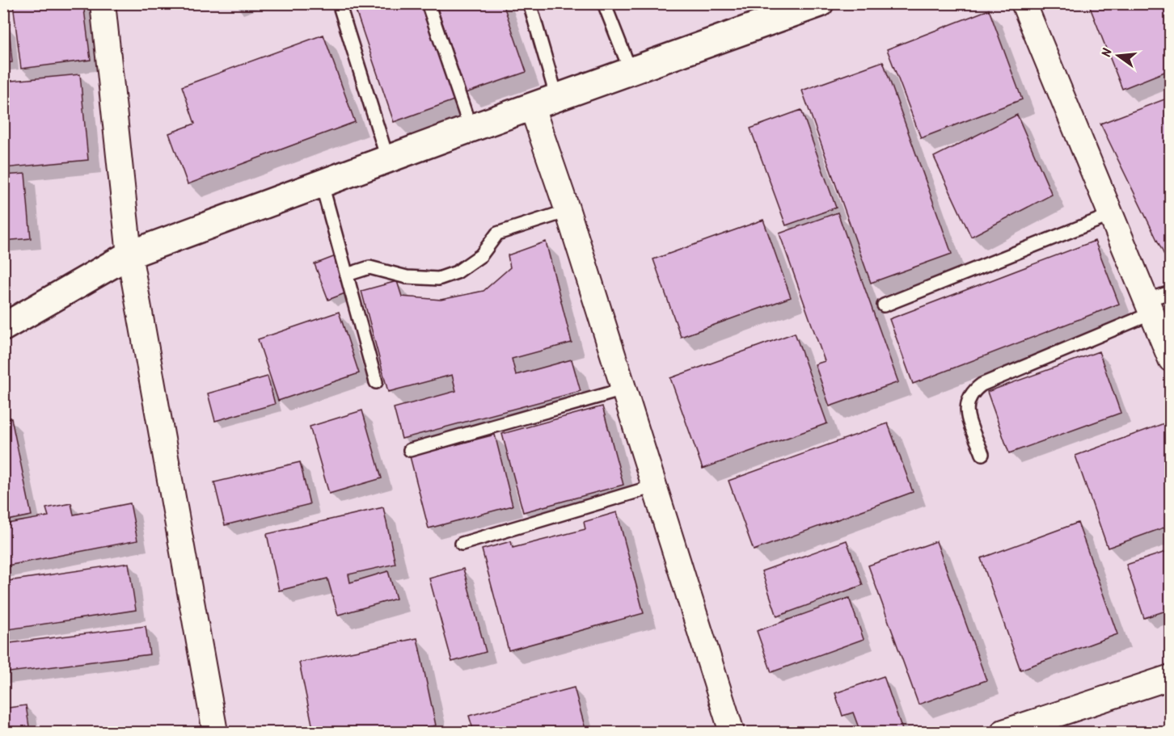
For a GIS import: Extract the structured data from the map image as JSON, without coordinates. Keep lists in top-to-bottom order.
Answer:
{
  "north": "left"
}
